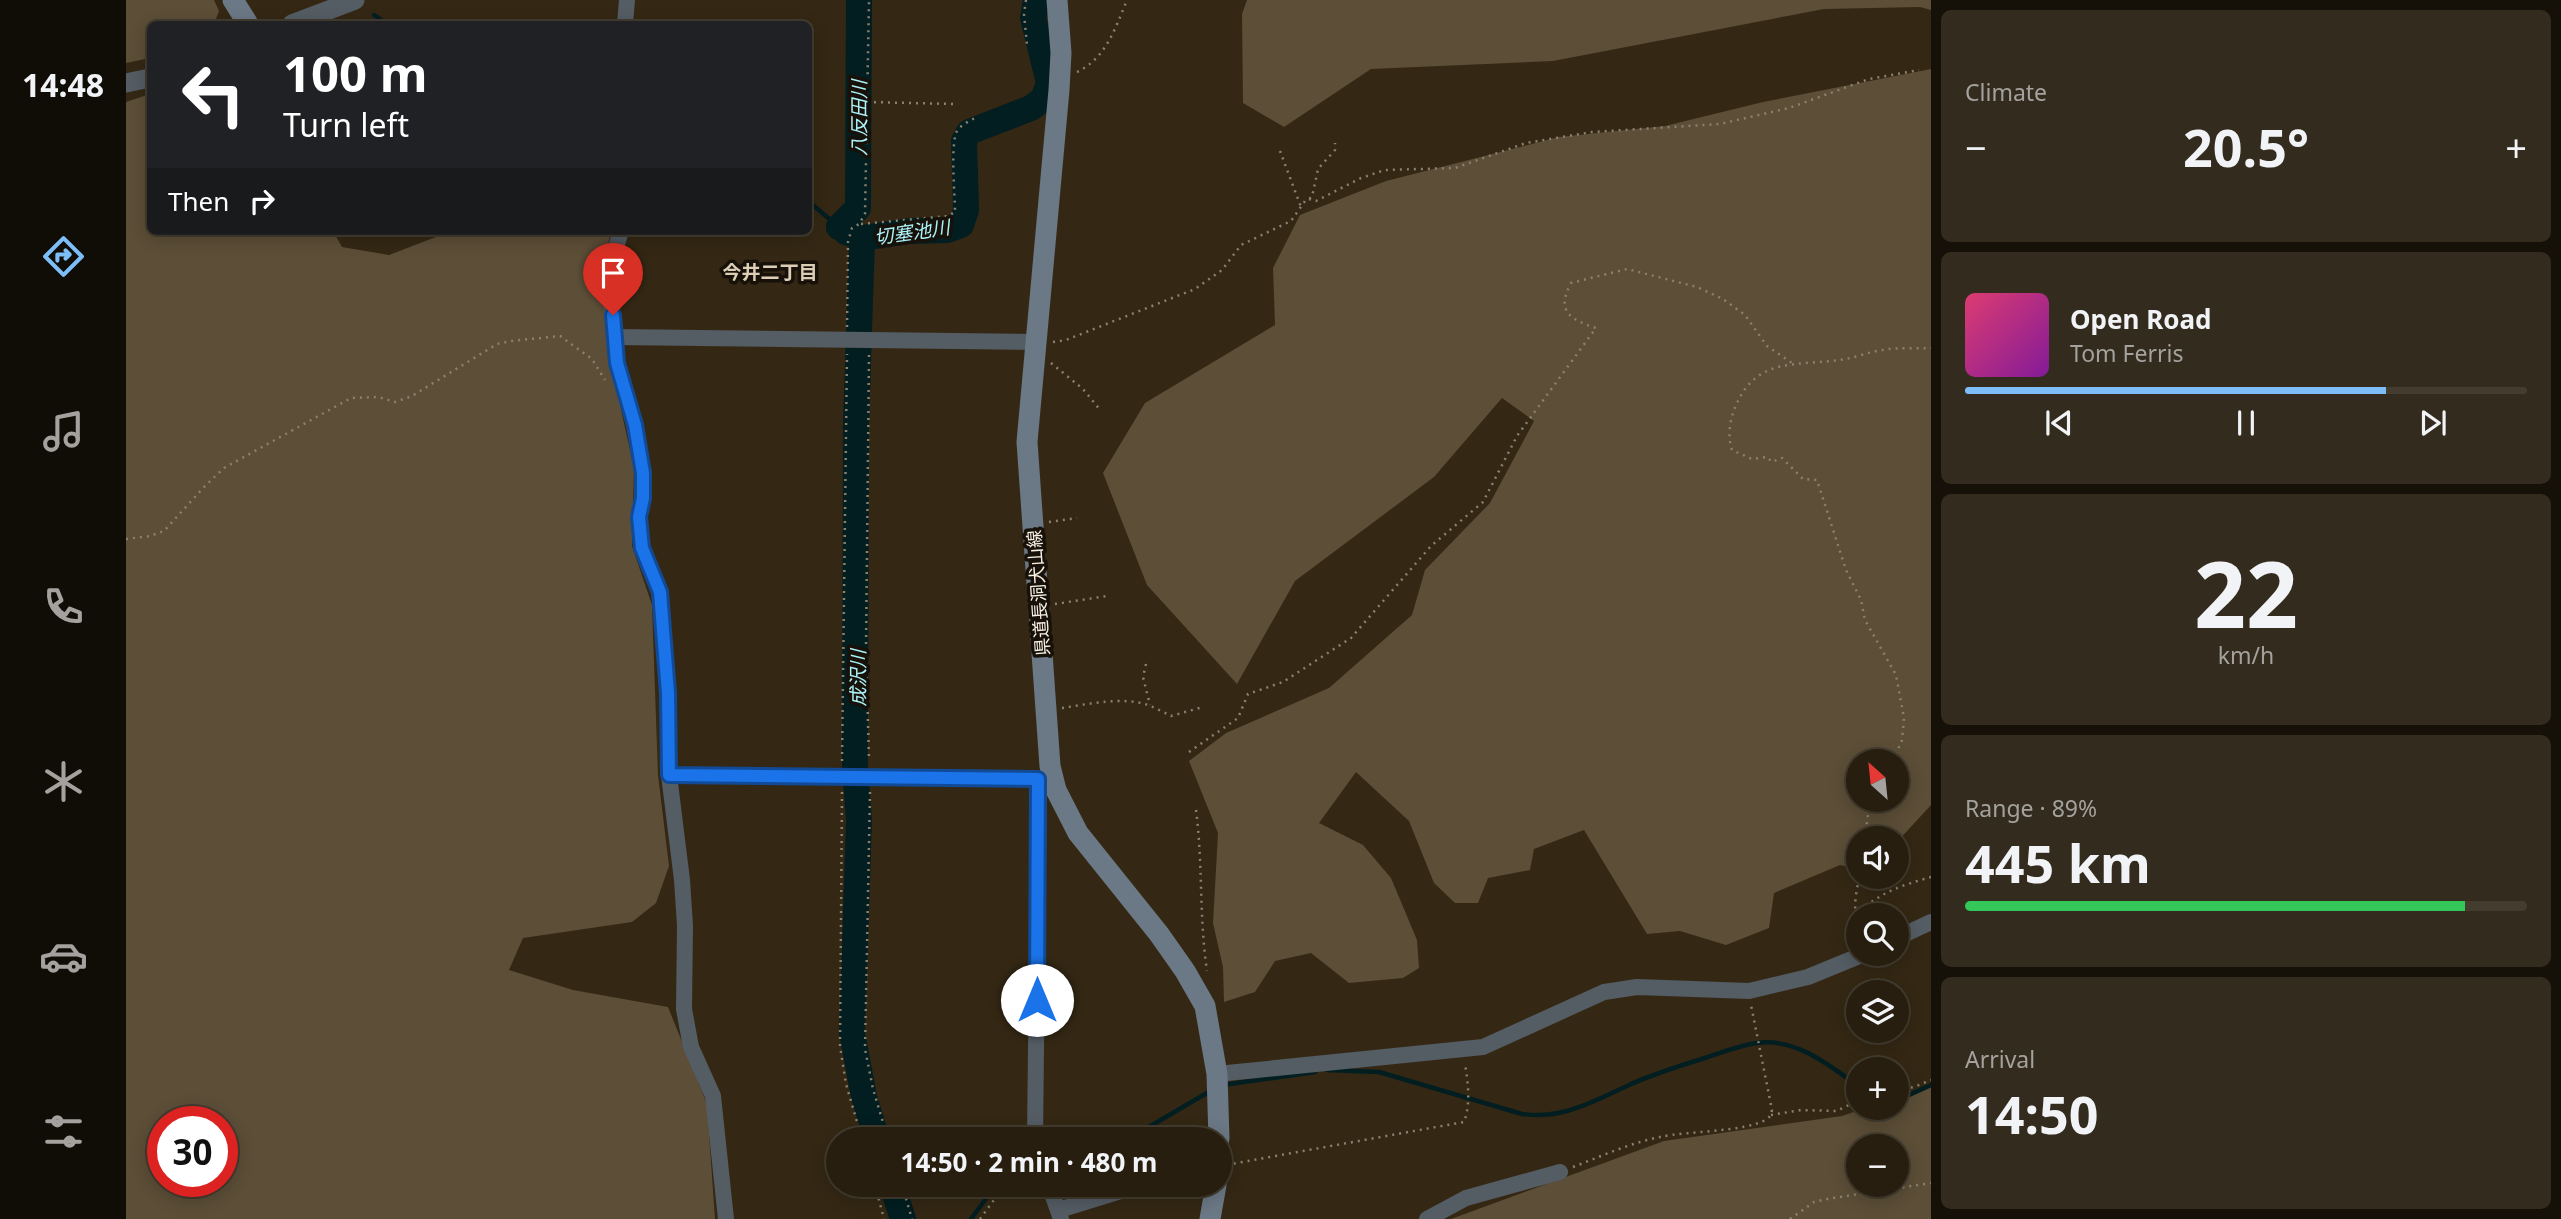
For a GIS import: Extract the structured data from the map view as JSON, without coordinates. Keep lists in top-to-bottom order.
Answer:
{
  "streets": {
    "main road": ["県道長洞犬山線"]
  },
  "districts": ["今井二丁目"],
  "water": ["八反田川", "切塞池川", "成沢川"],
  "north": "top left",
  "page": {
    "tabs": "14:48",
    "tile": [
      "Climate",
      ["22", "km/h"],
      ["Range · 89%", "445 km"],
      ["Arrival", "14:50"]
    ],
    "turn": ["100 m", "Turn left"],
    "heat": ["−", "20.5°", "+"],
    "then": "Then",
    "song": ["Open Road", "Tom Ferris"],
    "map_buttons": ["+", "−"],
    "limit": "30",
    "trip": "14:50 · 2 min · 480 m"
  }
}
